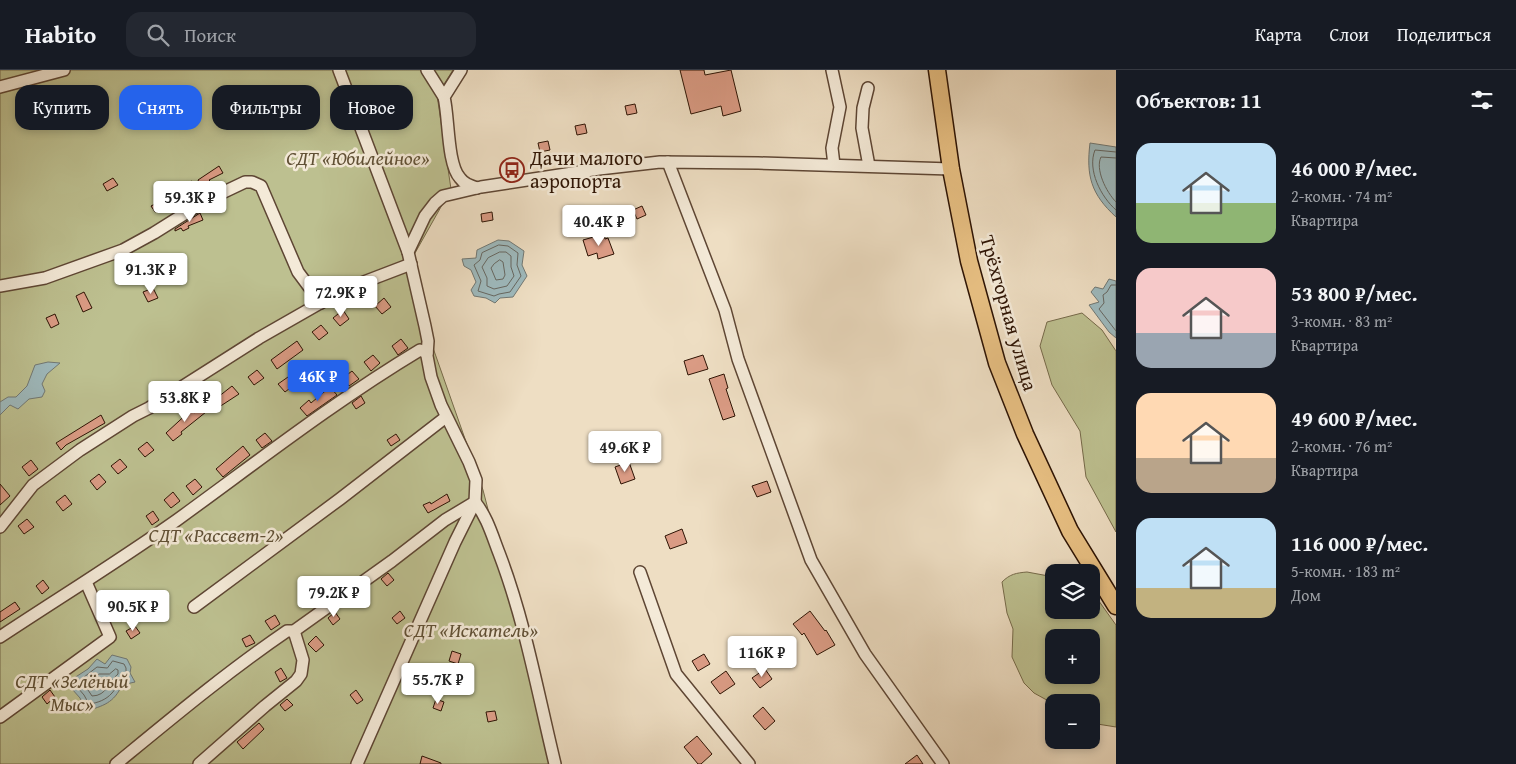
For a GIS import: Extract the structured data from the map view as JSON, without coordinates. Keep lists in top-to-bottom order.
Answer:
{
  "streets": {
    "highway": ["Трёхгорная улица"]
  },
  "parks": [
    "СДТ «Юбилейное»",
    "СДТ «Рассвет-2»",
    "СДТ «Искатель»",
    "СДТ «Зелёный Мыс»"
  ],
  "places": {
    "bus stop": ["Дачи малого аэропорта"]
  },
  "page": {
    "header": "Habito",
    "search": "Поиск",
    "nav": ["Карта", "Слои", "Поделиться"],
    "heading": "Объектов: 11",
    "chip": [
      "Купить",
      "Снять",
      "Фильтры",
      "Новое"
    ],
    "list": [
      {
        "name": "46 000 ₽/мес.",
        "note": "2-комн. · 74 m² · Квартира"
      },
      {
        "name": "53 800 ₽/мес.",
        "note": "3-комн. · 83 m² · Квартира"
      },
      {
        "name": "49 600 ₽/мес.",
        "note": "2-комн. · 76 m² · Квартира"
      },
      {
        "name": "116 000 ₽/мес.",
        "note": "5-комн. · 183 m² · Дом"
      }
    ],
    "price": [
      "59.3K ₽",
      "40.4K ₽",
      "91.3K ₽",
      "72.9K ₽",
      "46K ₽",
      "53.8K ₽",
      "49.6K ₽",
      "79.2K ₽",
      "90.5K ₽",
      "116K ₽",
      "55.7K ₽"
    ],
    "map_buttons": ["+", "−"]
  }
}
